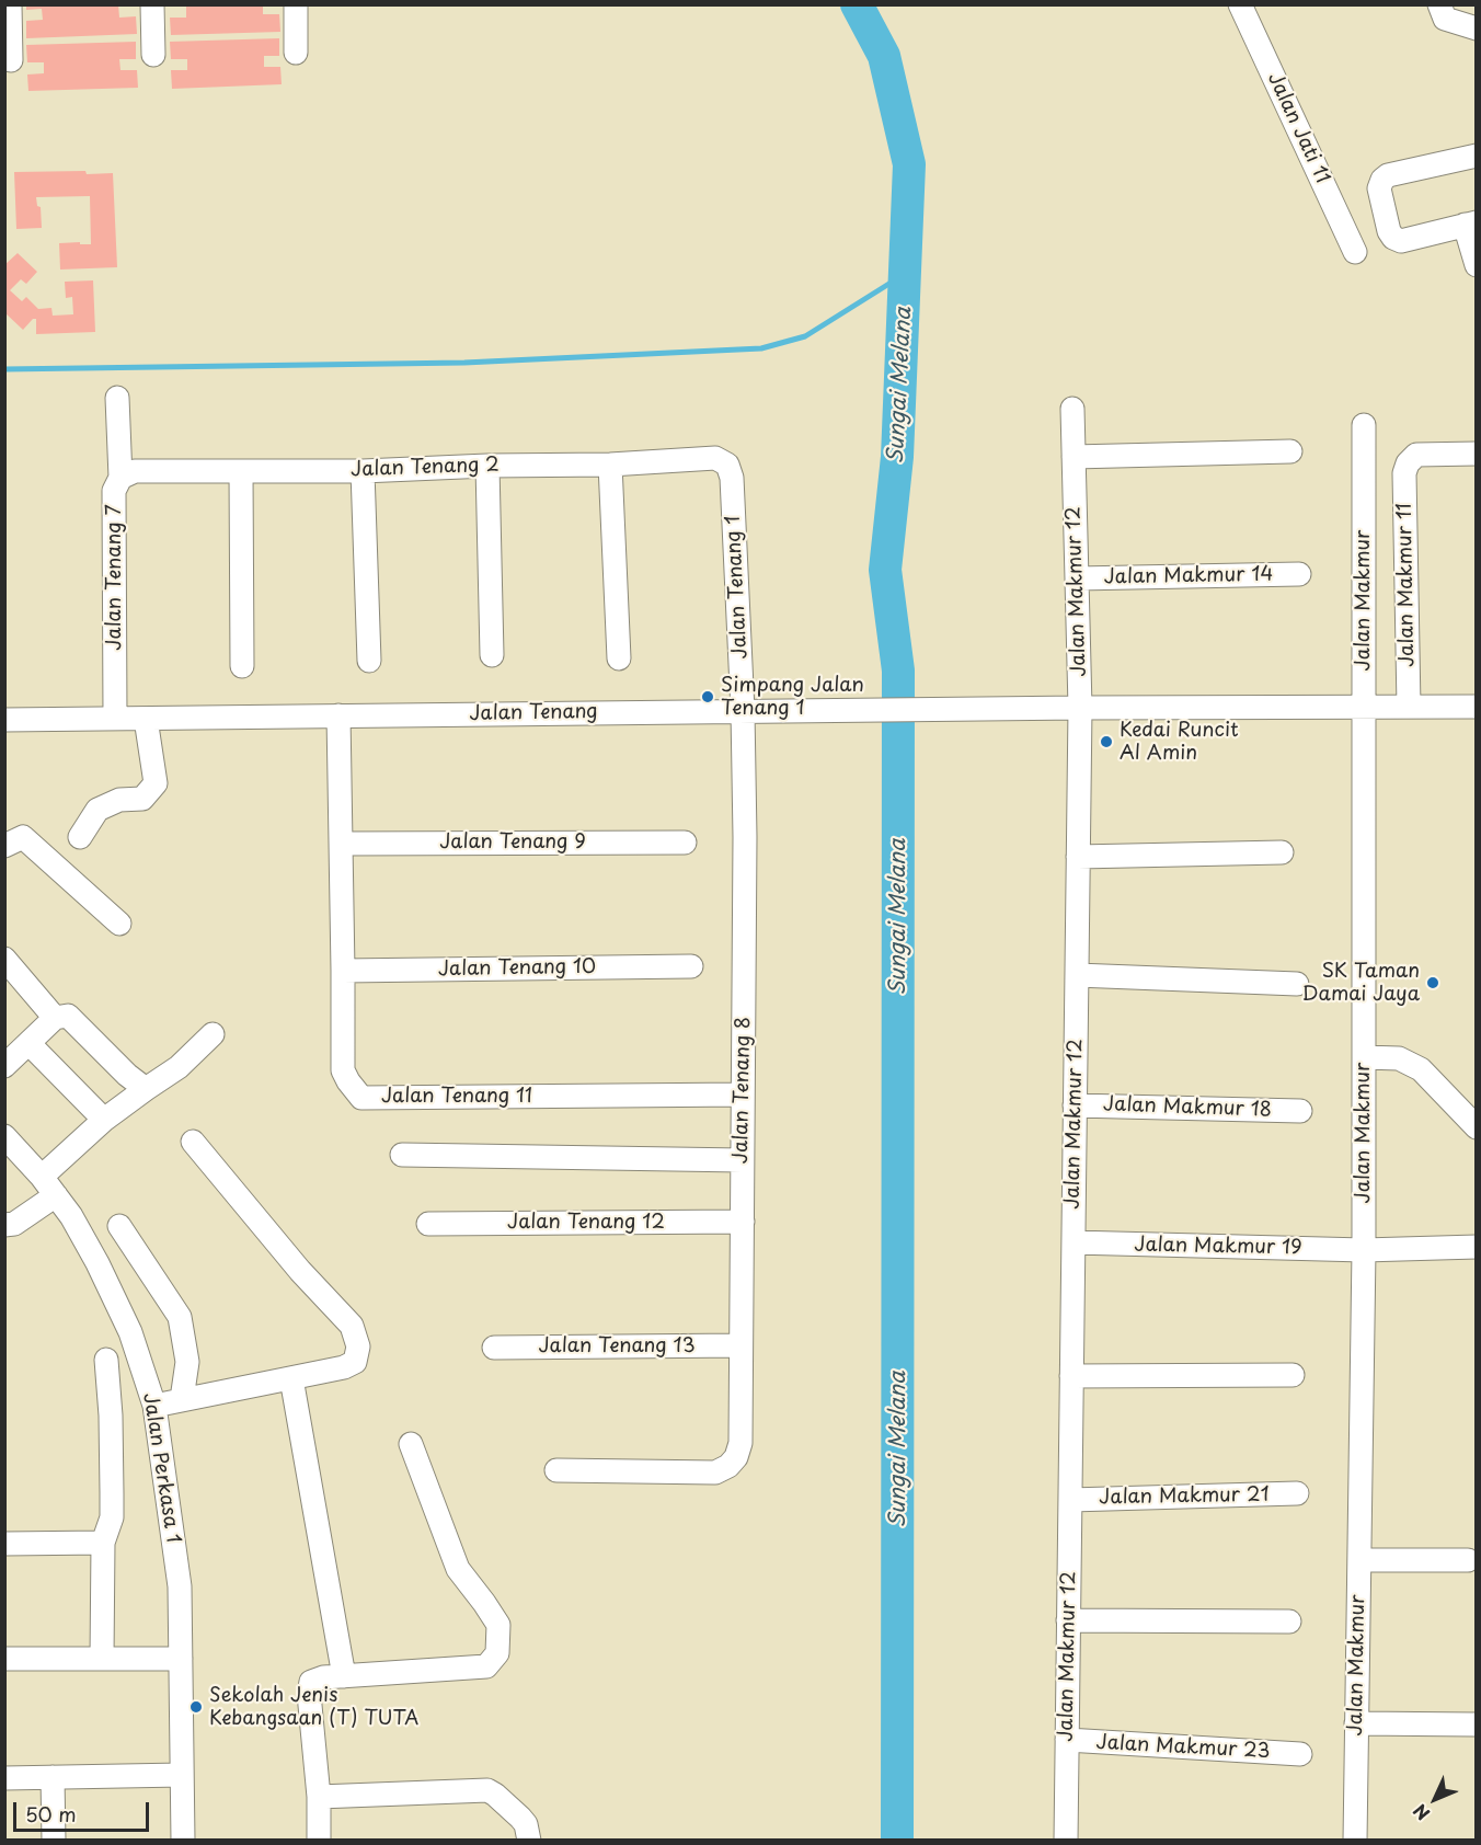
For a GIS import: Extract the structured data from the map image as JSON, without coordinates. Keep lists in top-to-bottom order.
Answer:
{
  "streets": {
    "street": [
      "Jalan Jati 11",
      "Jalan Tenang 2",
      "Jalan Makmur 14",
      "Jalan Tenang 7",
      "Jalan Makmur 11",
      "Jalan Tenang 1",
      "Jalan Makmur 12",
      "Jalan Makmur",
      "Jalan Tenang",
      "Jalan Tenang 9",
      "Jalan Tenang 10",
      "Jalan Tenang 8",
      "Jalan Tenang 11",
      "Jalan Makmur 18",
      "Jalan Tenang 12",
      "Jalan Makmur 19",
      "Jalan Tenang 13",
      "Jalan Perkasa 1",
      "Jalan Makmur 21",
      "Jalan Makmur 23"
    ]
  },
  "crossings": [
    ["Jalan Tenang 2", "Jalan Tenang 7"],
    ["Jalan Tenang 2", "Jalan Tenang 1"],
    ["Jalan Makmur 14", "Jalan Makmur 12"],
    ["Jalan Tenang 7", "Jalan Tenang"],
    ["Jalan Makmur 11", "Jalan Tenang"],
    ["Jalan Tenang 1", "Jalan Tenang"],
    ["Jalan Tenang 1", "Jalan Tenang 8"],
    ["Jalan Makmur 12", "Jalan Tenang"],
    ["Jalan Makmur 12", "Jalan Makmur 18"],
    ["Jalan Makmur 12", "Jalan Makmur 19"],
    ["Jalan Makmur 12", "Jalan Makmur 21"],
    ["Jalan Makmur 12", "Jalan Makmur 23"],
    ["Jalan Makmur", "Jalan Tenang"],
    ["Jalan Makmur", "Jalan Makmur 19"],
    ["Jalan Tenang", "Jalan Tenang 8"],
    ["Jalan Tenang", "Jalan Tenang 11"],
    ["Jalan Tenang 9", "Jalan Tenang 11"],
    ["Jalan Tenang 10", "Jalan Tenang 11"],
    ["Jalan Tenang 8", "Jalan Tenang 11"],
    ["Jalan Tenang 8", "Jalan Tenang 12"],
    ["Jalan Tenang 8", "Jalan Tenang 13"]
  ],
  "water": ["Sungai Melana"],
  "places": [
    "Simpang Jalan Tenang 1",
    "Kedai Runcit Al Amin",
    "SK Taman Damai Jaya",
    "Sekolah Jenis Kebangsaan (T) TUTA"
  ],
  "scale_bar": "50 m",
  "north": "bottom left"
}
